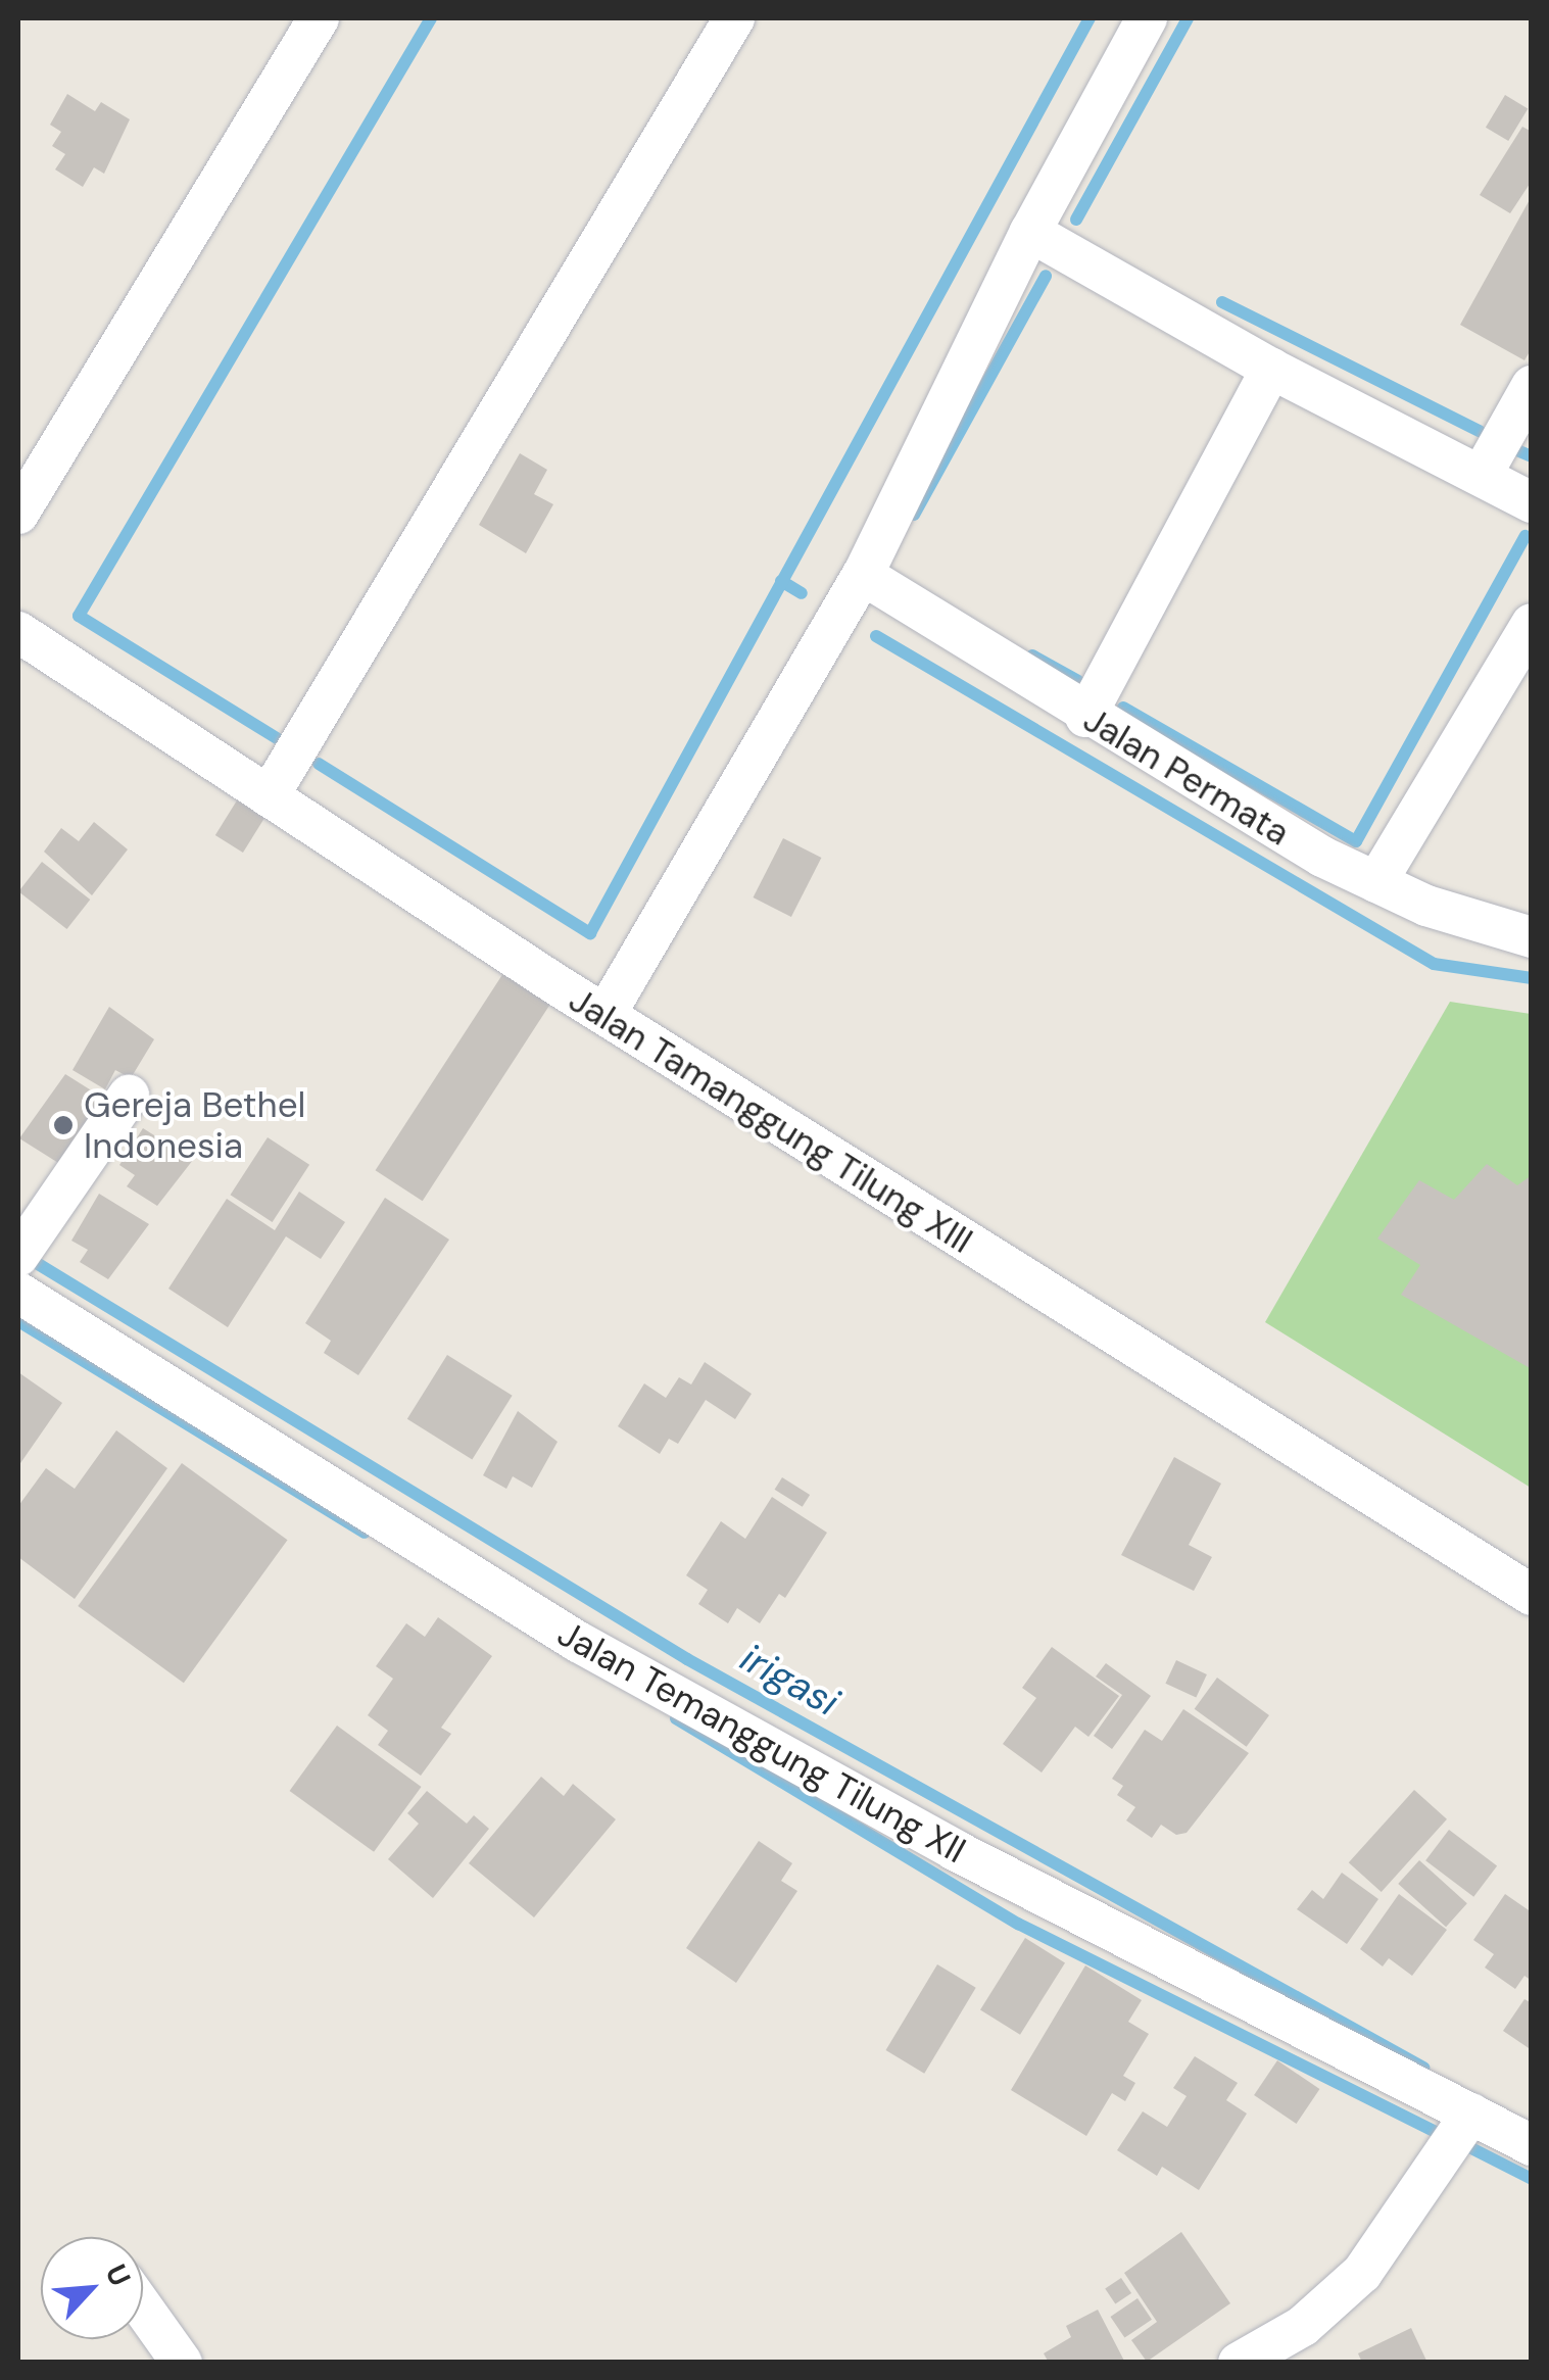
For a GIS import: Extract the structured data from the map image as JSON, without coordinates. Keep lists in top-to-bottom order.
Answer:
{
  "streets": {
    "street": ["Jalan Permata", "Jalan Tamanggung Tilung XIII", "Jalan Temanggung Tilung XII"]
  },
  "water": ["irigasi"],
  "places": ["Gereja Bethel Indonesia"],
  "north": "top right"
}
